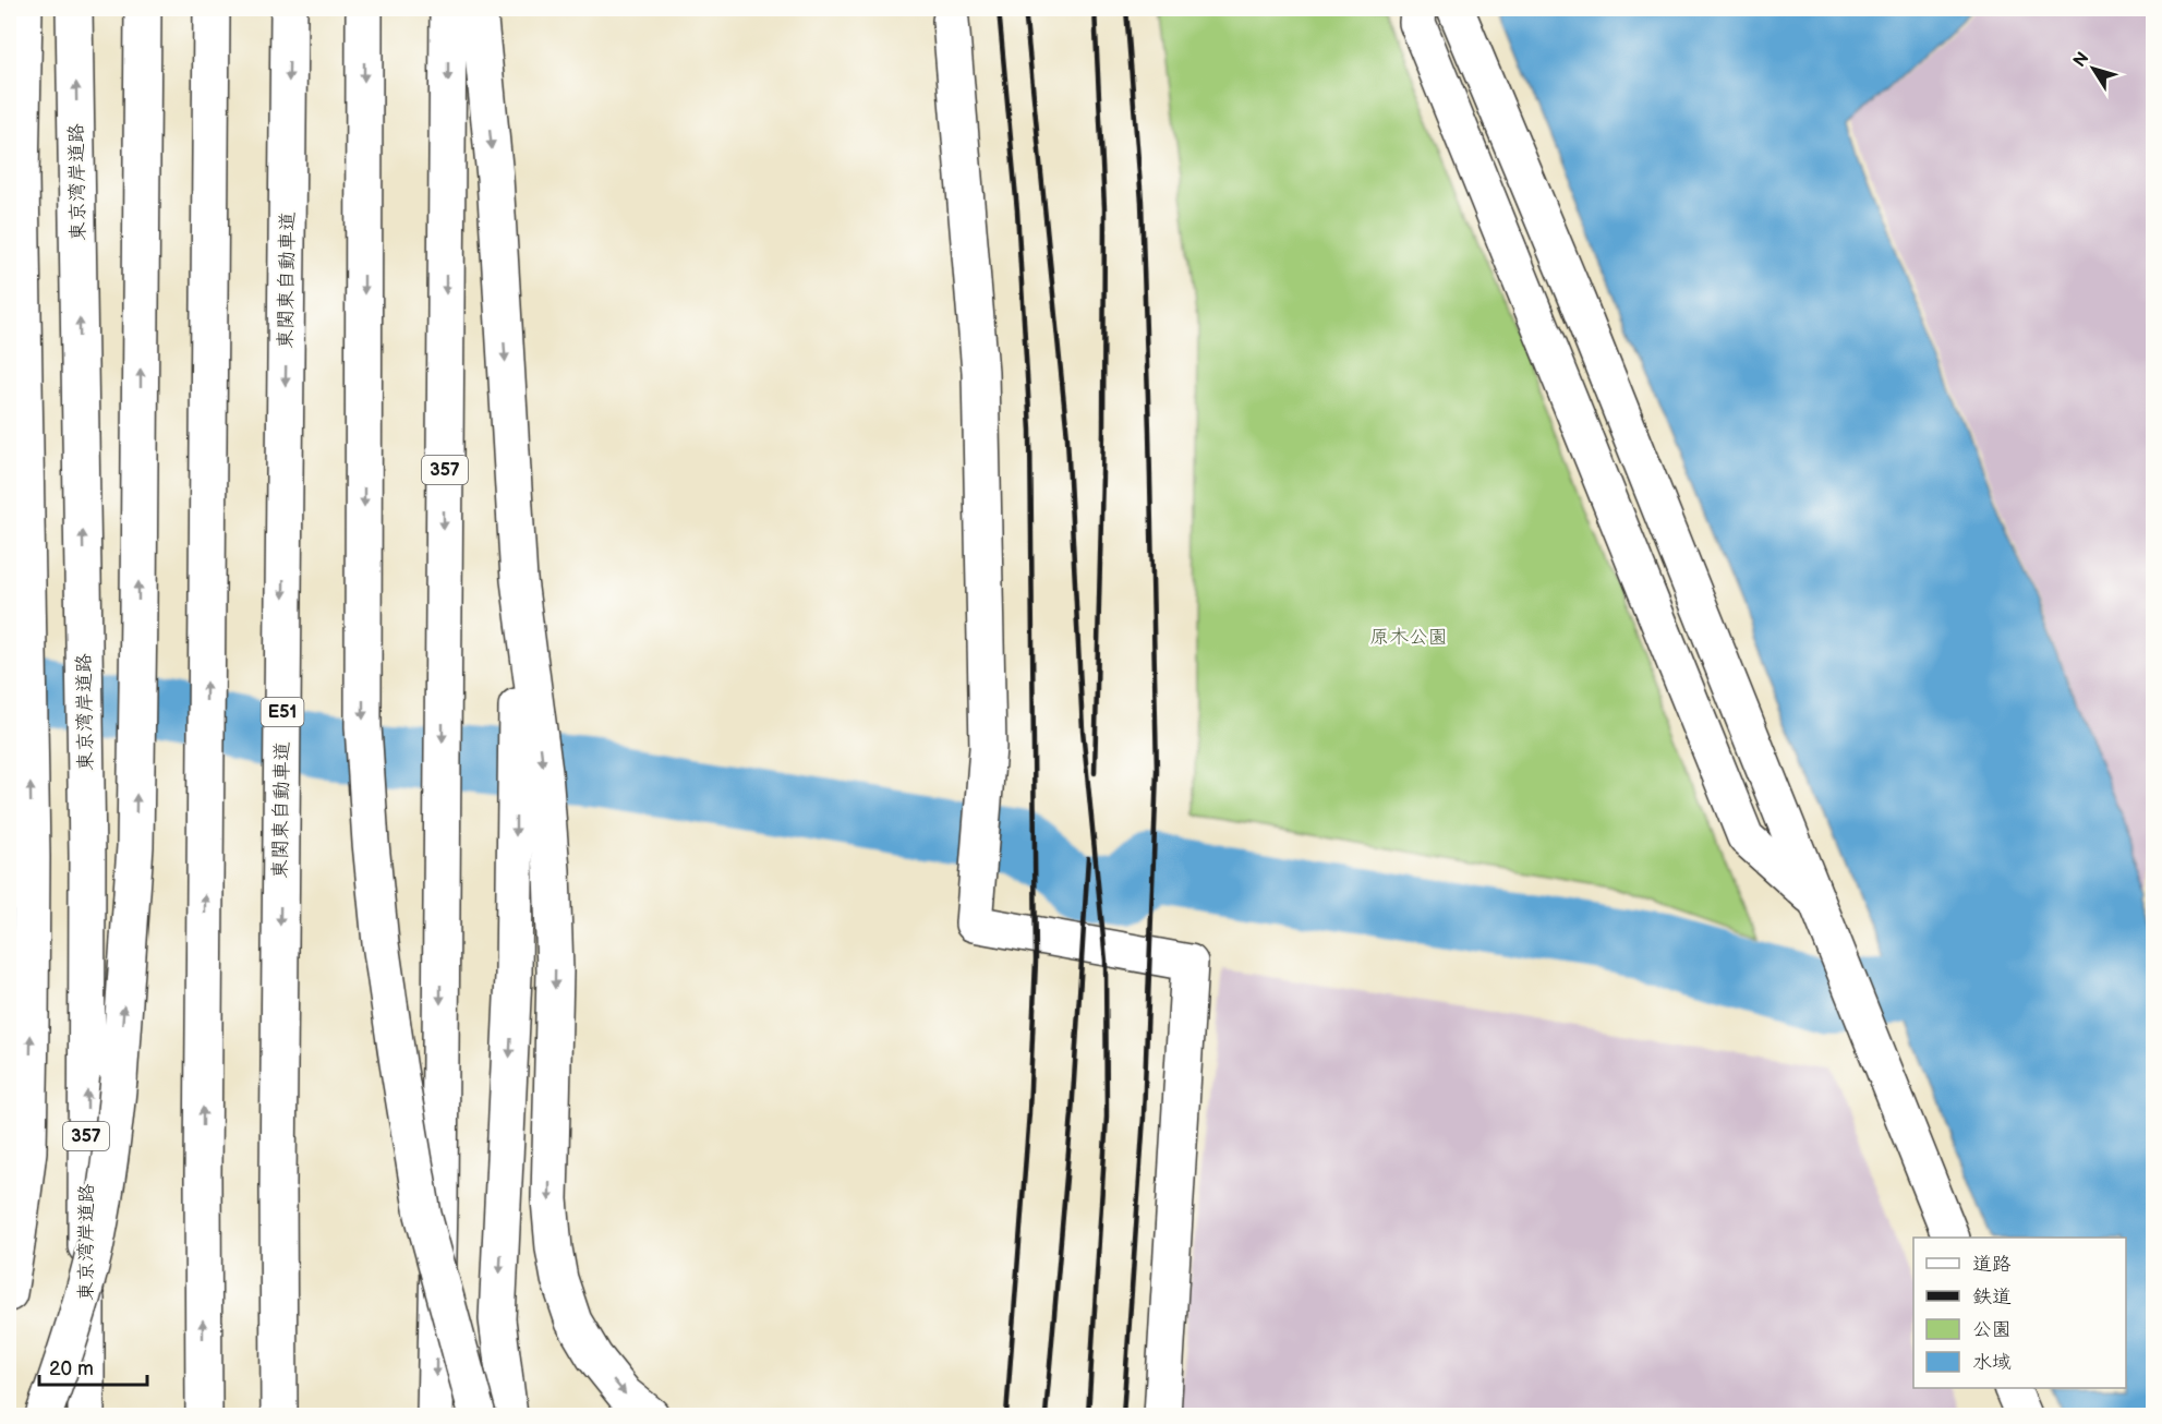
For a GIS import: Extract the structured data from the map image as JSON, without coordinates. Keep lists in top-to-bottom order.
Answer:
{
  "streets": {
    "main road": [
      "東京湾岸道路",
      "東関東自動車道",
      "357",
      "E51"
    ]
  },
  "parks": ["原木公園"],
  "legend": [
    "道路",
    "鉄道",
    "公園",
    "水域"
  ],
  "scale_bar": "20 m",
  "north": "top left"
}
